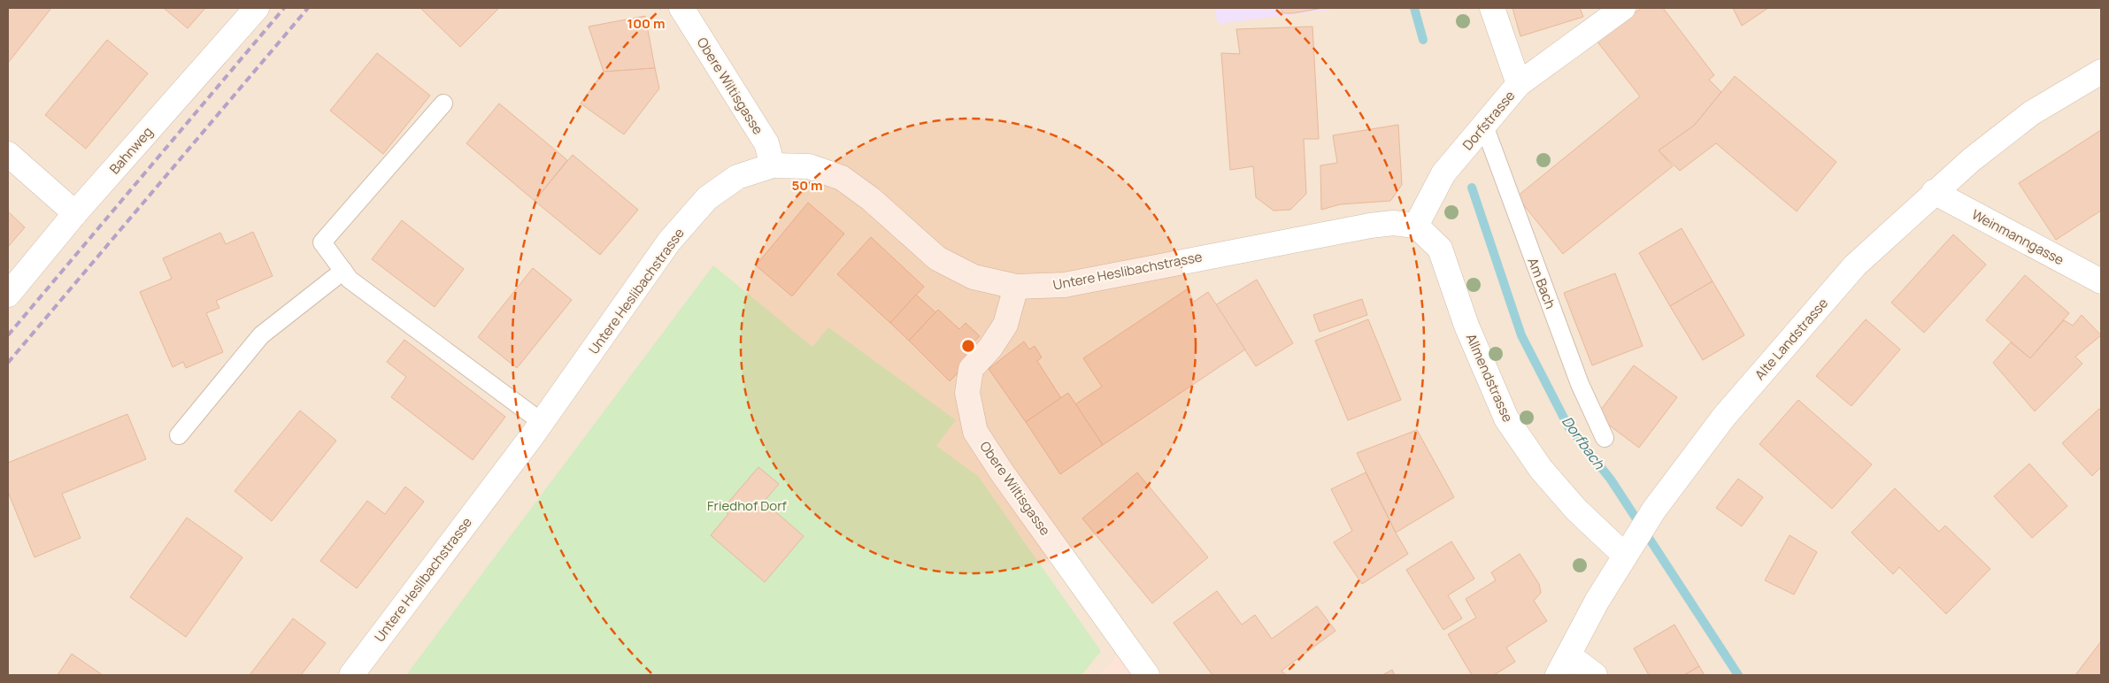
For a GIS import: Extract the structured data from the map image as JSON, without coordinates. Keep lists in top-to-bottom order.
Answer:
{
  "streets": {
    "street": [
      "Obere Wiltisgasse",
      "Dorfstrasse",
      "Bahnweg",
      "Weinmanngasse",
      "Untere Heslibachstrasse",
      "Alte Landstrasse",
      "Allmendstrasse"
    ],
    "lane": ["Am Bach"]
  },
  "crossings": [
    ["Obere Wiltisgasse", "Untere Heslibachstrasse"],
    ["Dorfstrasse", "Untere Heslibachstrasse"],
    ["Dorfstrasse", "Am Bach"],
    ["Dorfstrasse", "Allmendstrasse"],
    ["Weinmanngasse", "Alte Landstrasse"],
    ["Untere Heslibachstrasse", "Allmendstrasse"],
    ["Alte Landstrasse", "Allmendstrasse"]
  ],
  "water": ["Dorfbach"],
  "parks": ["Friedhof Dorf"],
  "rings": ["100 m", "50 m"]
}
